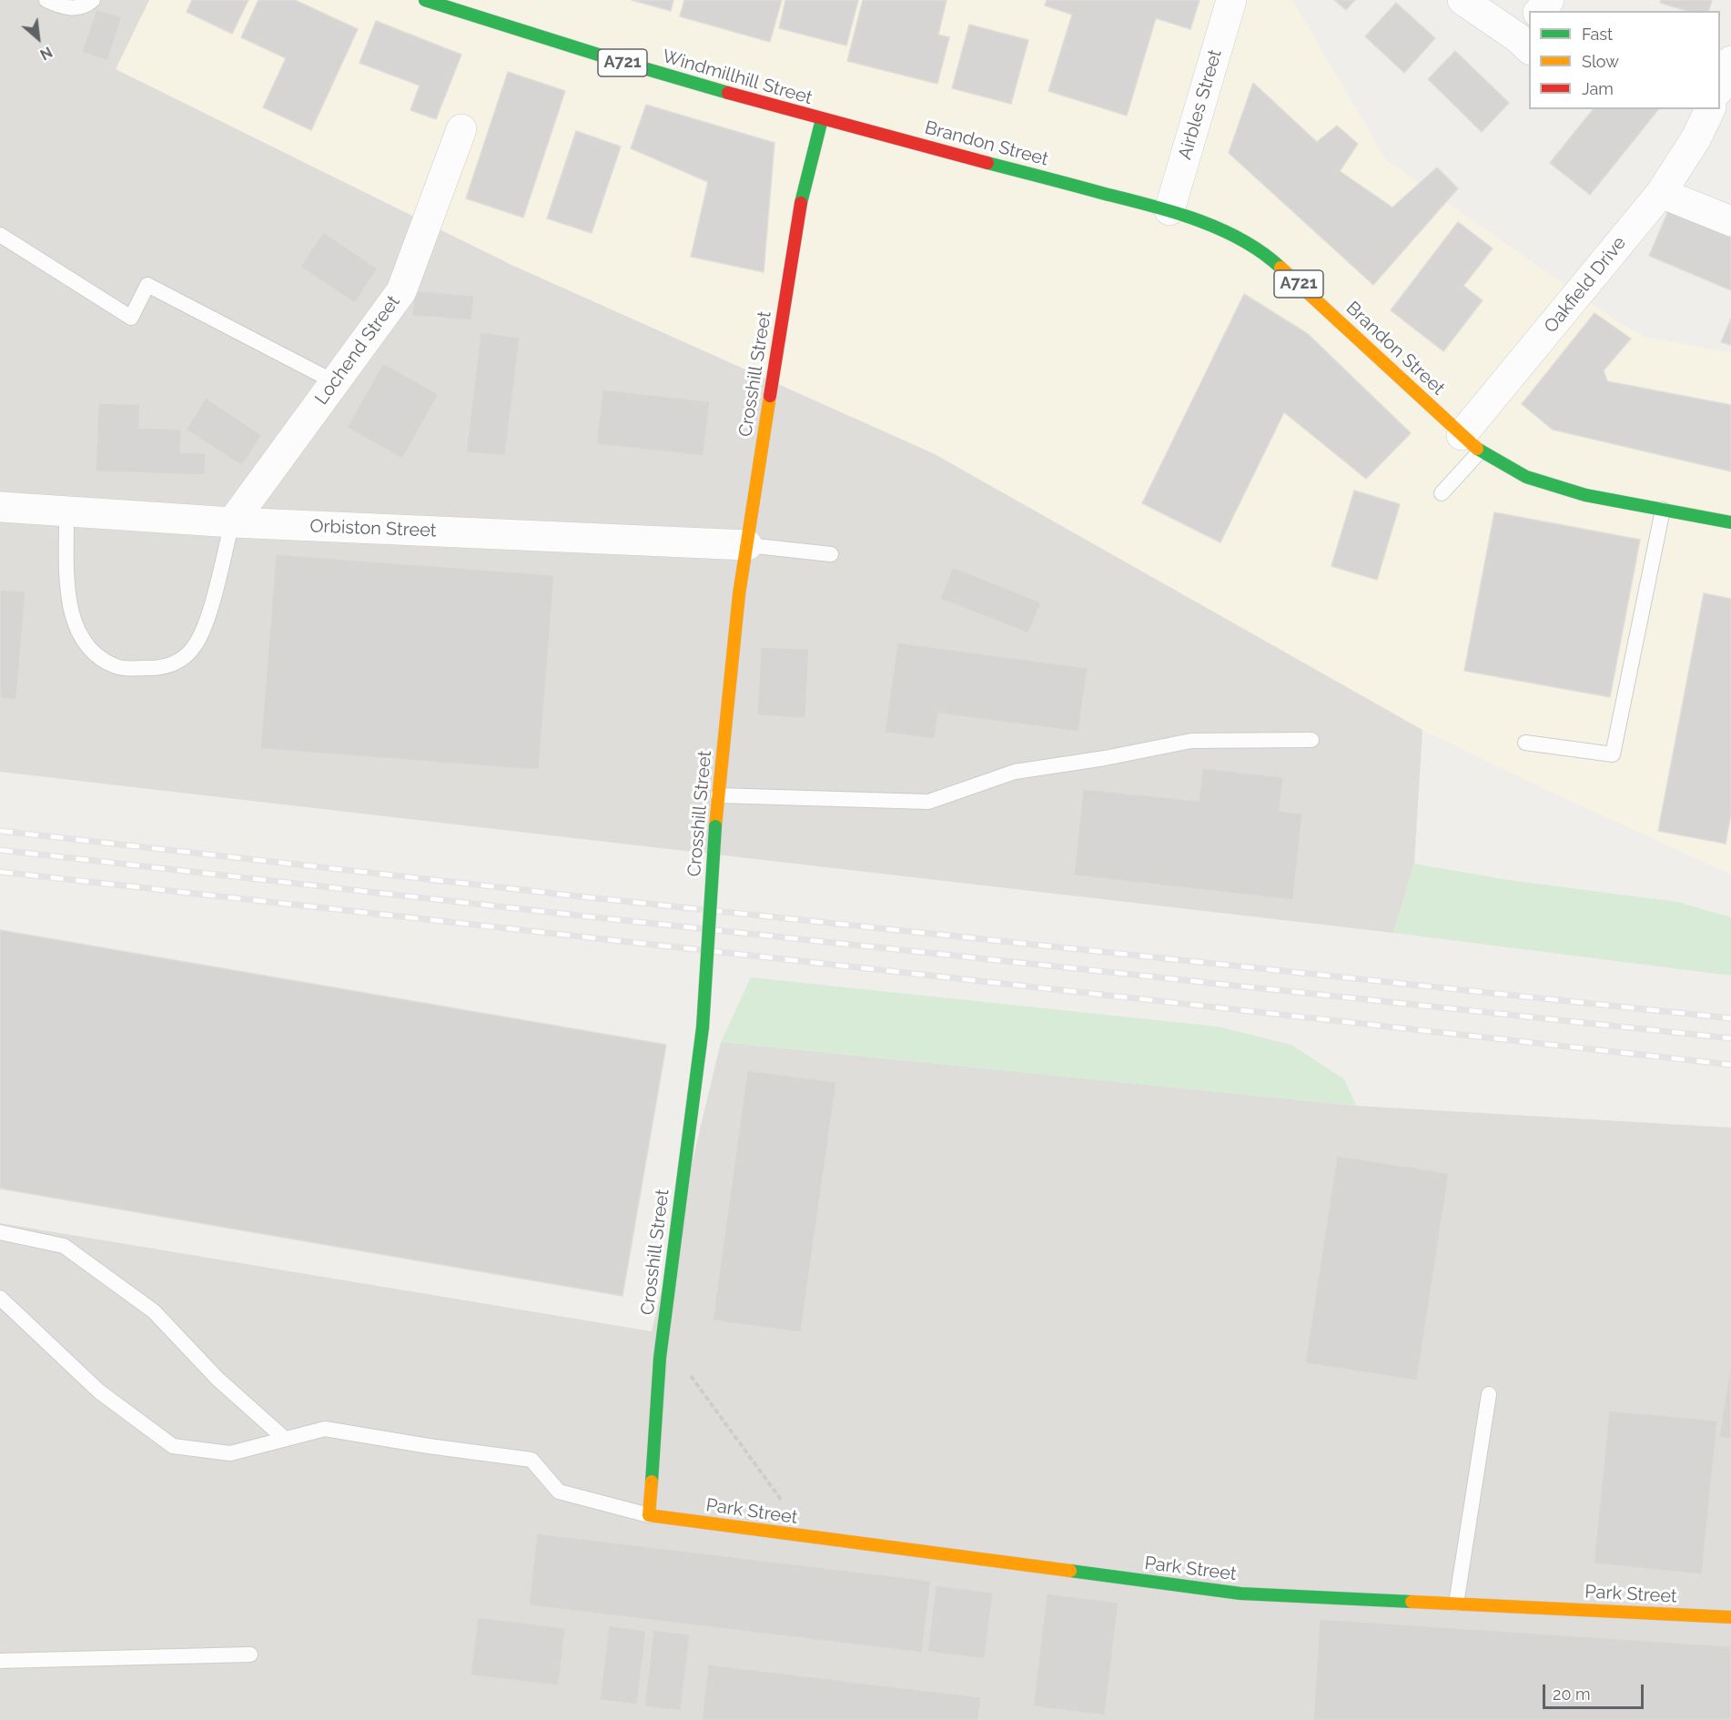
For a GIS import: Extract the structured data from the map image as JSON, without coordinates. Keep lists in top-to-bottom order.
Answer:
{
  "streets": {
    "street": [
      "A721",
      "Windmillhill Street",
      "Airbles Street",
      "Brandon Street",
      "Oakfield Drive",
      "Lochend Street",
      "Crosshill Street",
      "Orbiston Street",
      "Park Street"
    ]
  },
  "crossings": [
    ["Windmillhill Street", "Brandon Street"],
    ["Windmillhill Street", "Crosshill Street"],
    ["Airbles Street", "Brandon Street"],
    ["Brandon Street", "Oakfield Drive"],
    ["Brandon Street", "Crosshill Street"],
    ["Lochend Street", "Orbiston Street"],
    ["Crosshill Street", "Orbiston Street"],
    ["Crosshill Street", "Park Street"]
  ],
  "legend": ["Fast", "Slow", "Jam"],
  "scale_bar": "20 m",
  "north": "bottom right"
}
